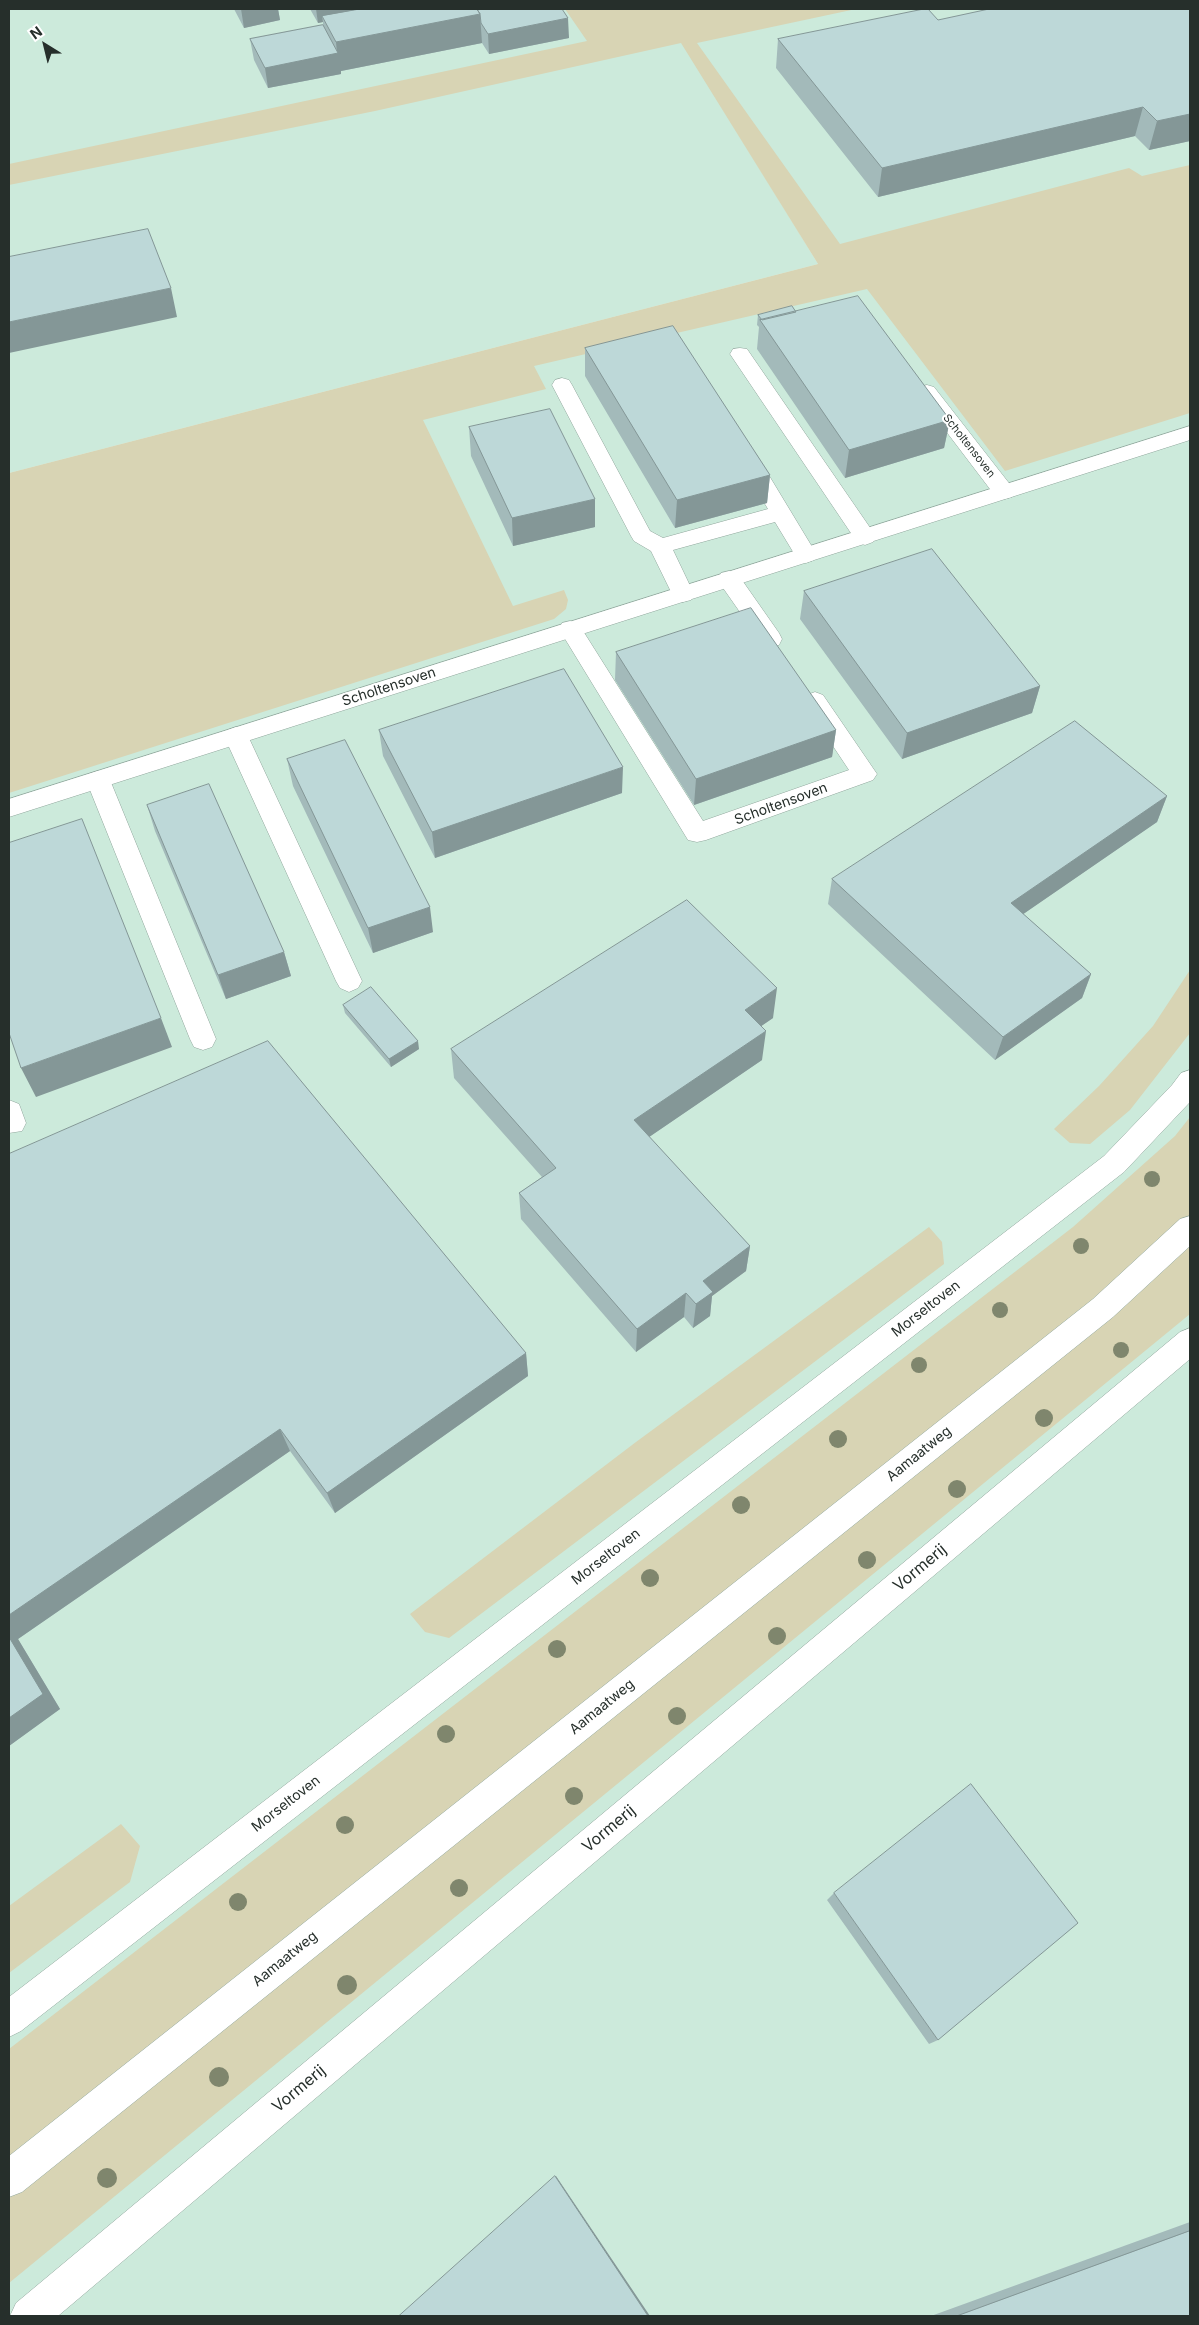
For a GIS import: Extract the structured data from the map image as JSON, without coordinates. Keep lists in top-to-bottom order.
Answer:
{
  "streets": {
    "street": [
      "Scholtensoven",
      "Morseltoven",
      "Aamaatweg",
      "Vormerij"
    ]
  },
  "north": "top left"
}
